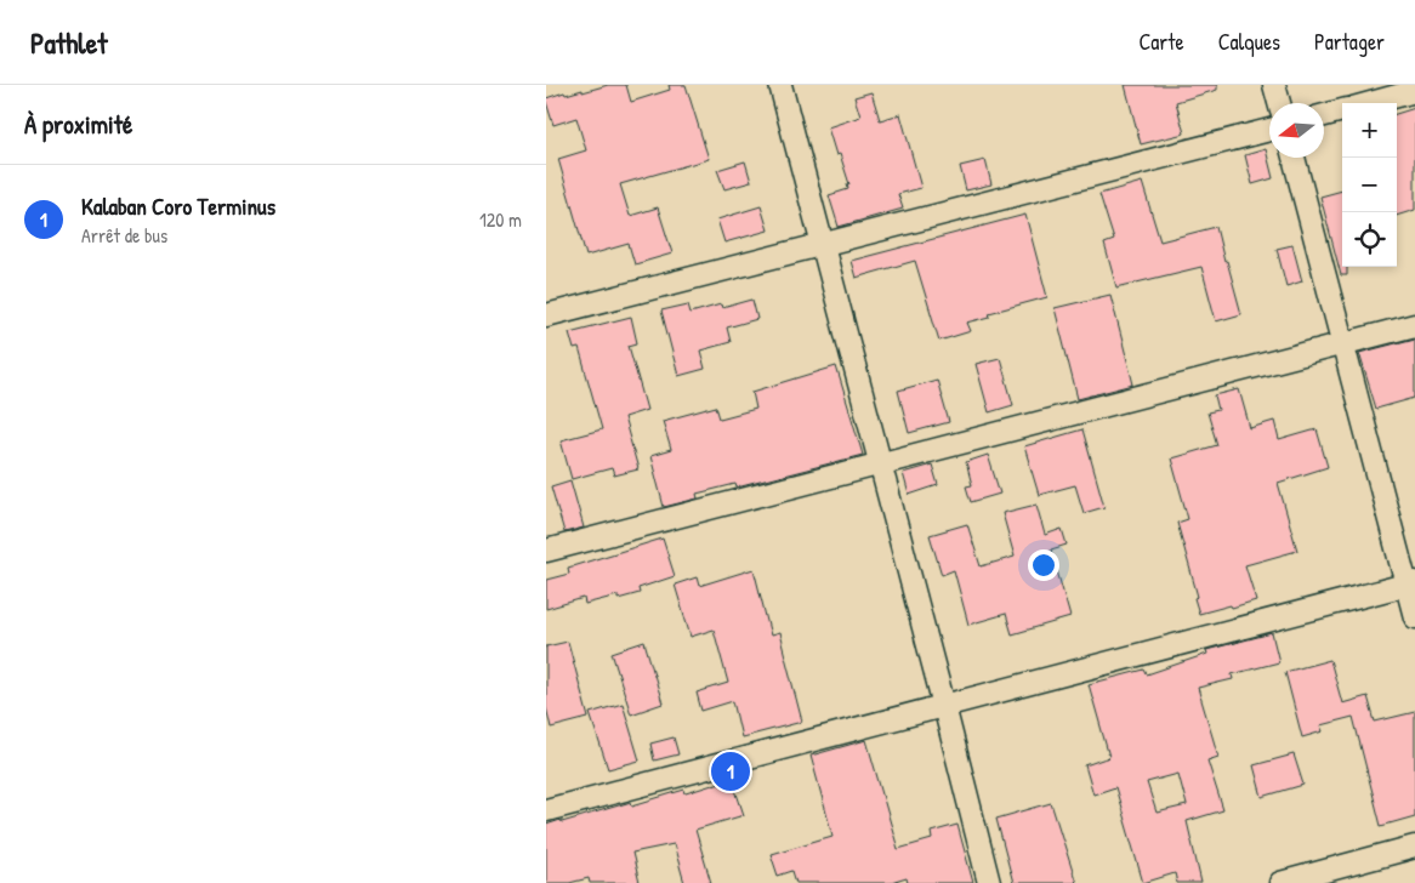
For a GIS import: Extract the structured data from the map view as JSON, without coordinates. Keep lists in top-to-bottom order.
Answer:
{
  "north": "left",
  "page": {
    "header": "Pathlet",
    "nav": ["Carte", "Calques", "Partager"],
    "heading": "À proximité",
    "map_buttons": ["+", "−"],
    "list": [
      {
        "mark": "1",
        "name": "Kalaban Coro Terminus",
        "note": "Arrêt de bus",
        "value": "120 m"
      }
    ],
    "pins": "1"
  }
}
